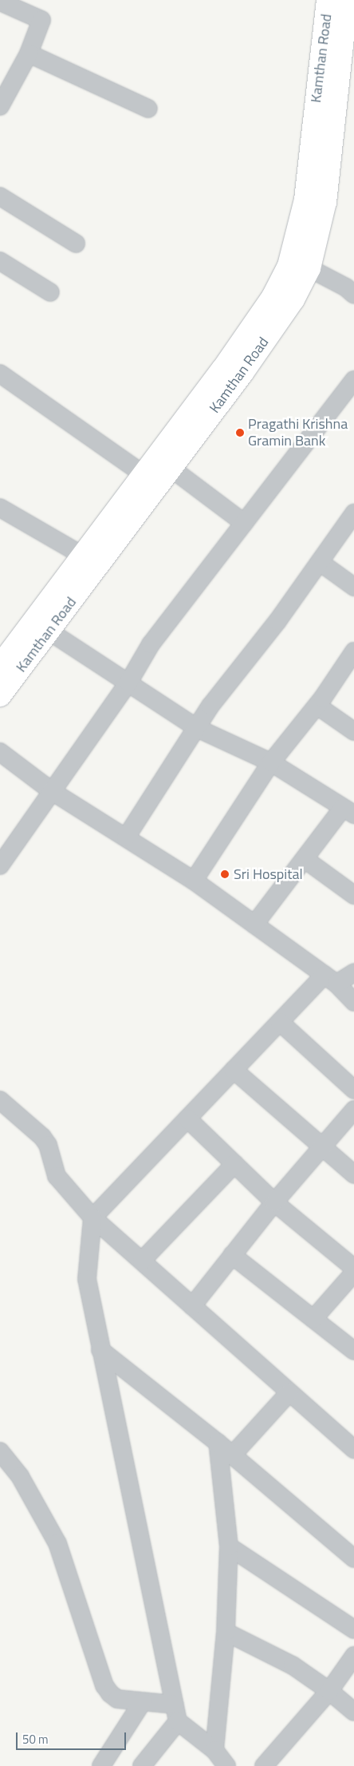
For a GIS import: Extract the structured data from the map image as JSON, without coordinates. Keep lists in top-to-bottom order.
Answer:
{
  "streets": {
    "main road": ["Kamthan Road"]
  },
  "places": ["Pragathi Krishna Gramin Bank", "Sri Hospital"],
  "scale_bar": "50 m"
}
